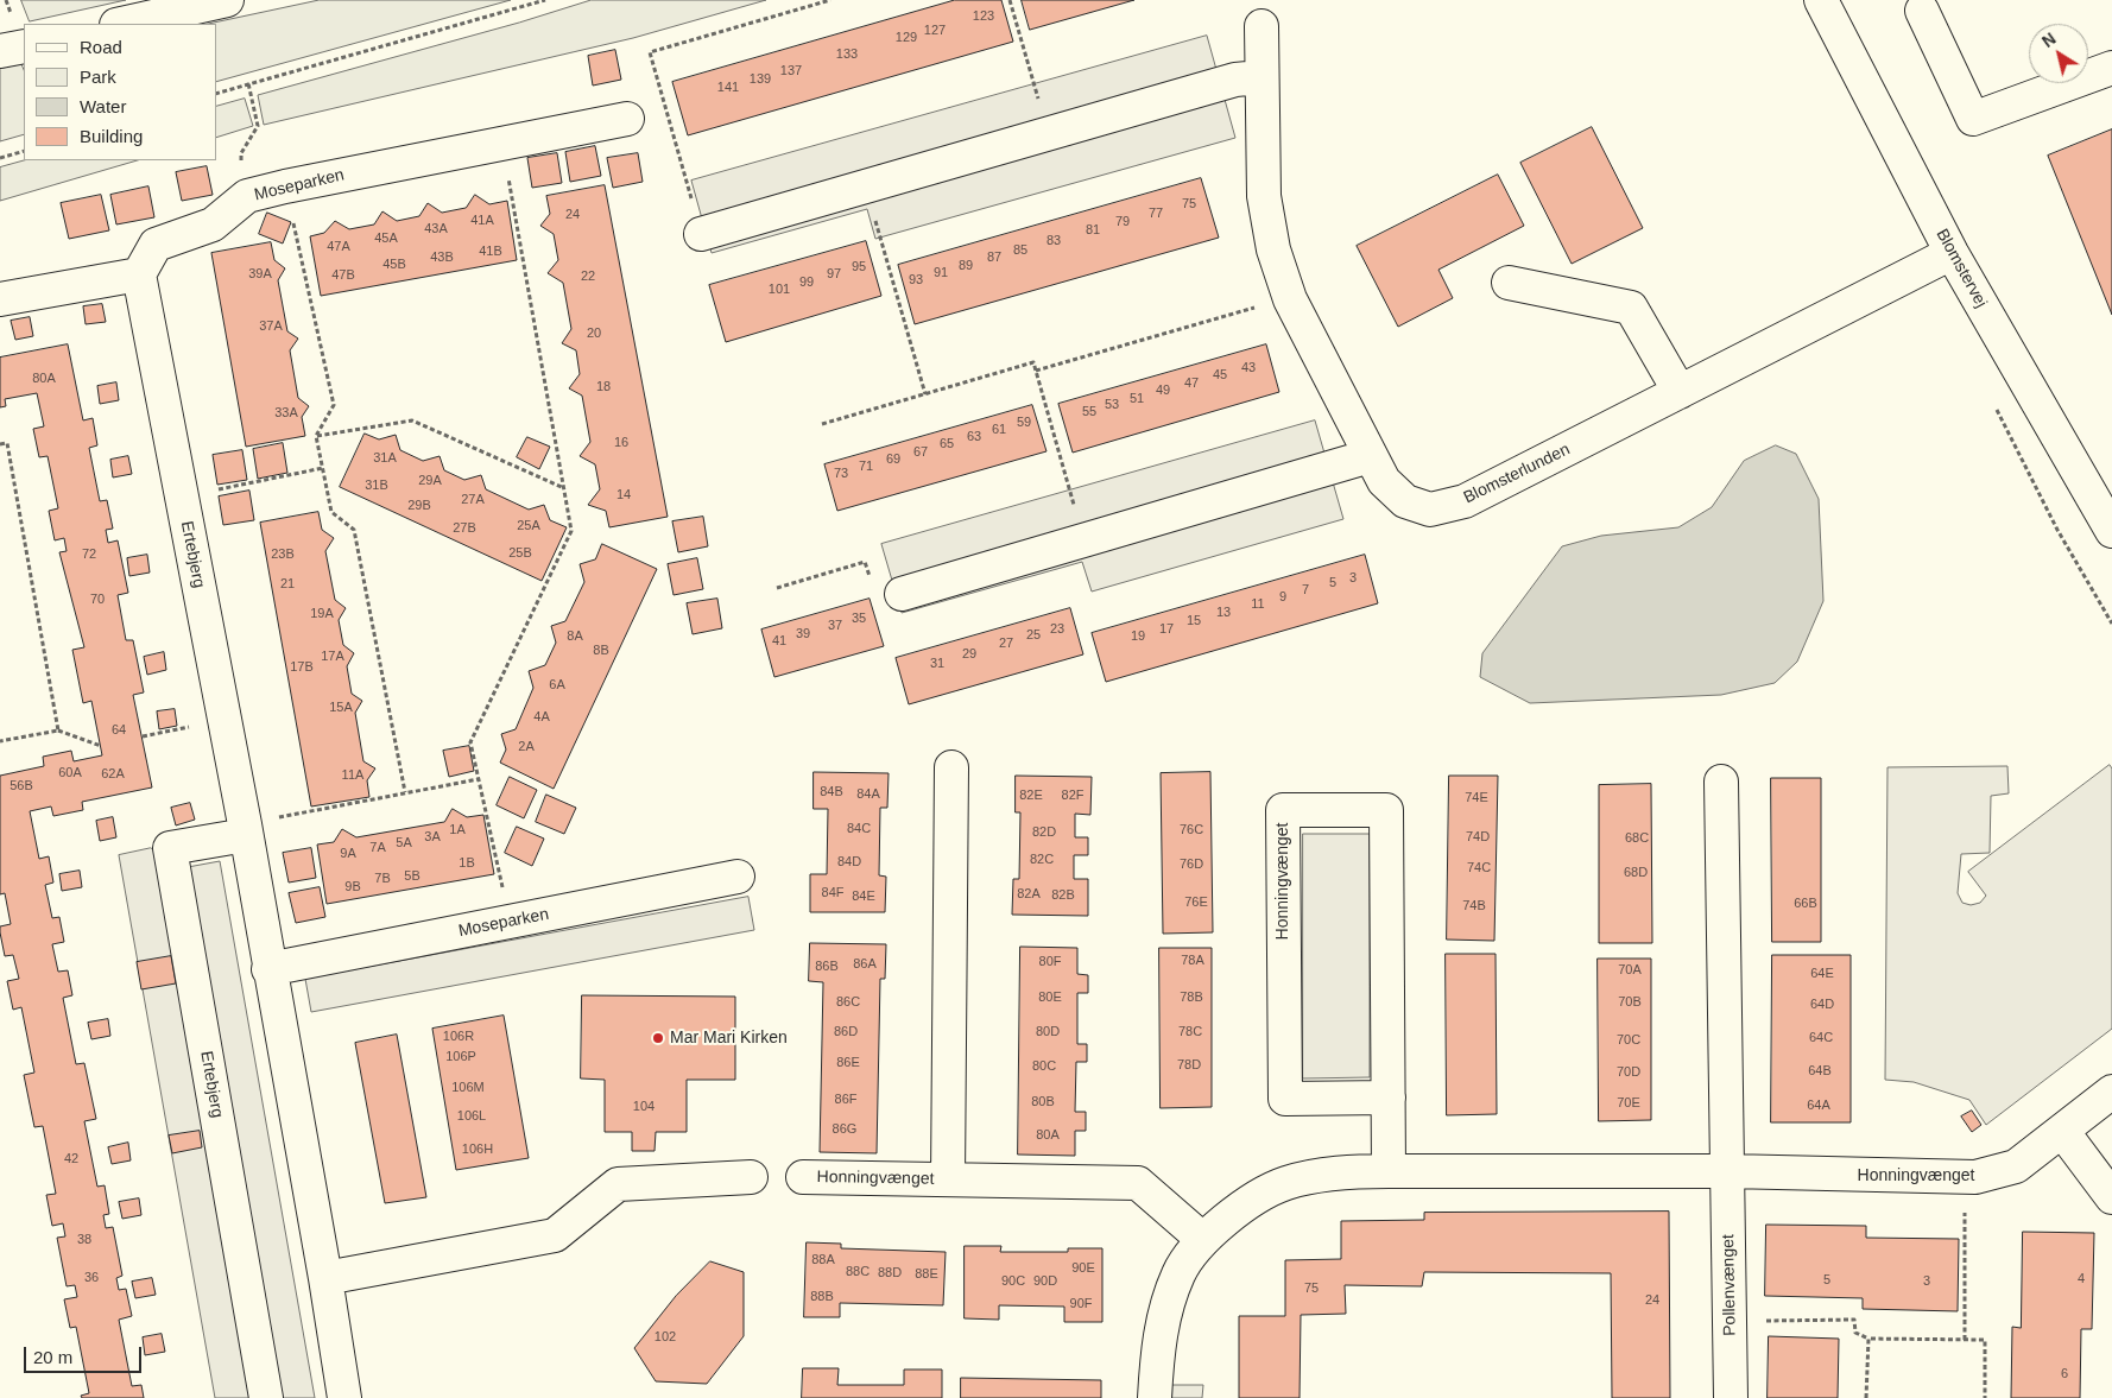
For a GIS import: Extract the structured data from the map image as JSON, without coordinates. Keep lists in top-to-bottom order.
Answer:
{
  "streets": {
    "street": [
      "Moseparken",
      "Blomstervej",
      "Blomsterlunden",
      "Ertebjerg",
      "Honningvænget",
      "Pollenvænget"
    ]
  },
  "crossings": [
    ["Moseparken", "Ertebjerg"],
    ["Blomstervej", "Blomsterlunden"],
    ["Honningvænget", "Pollenvænget"]
  ],
  "places": ["Mar Mari Kirken"],
  "house_numbers": [
    "123",
    "127",
    "129",
    "133",
    "137",
    "139",
    "141",
    "75",
    "77",
    "24",
    "41A",
    "79",
    "43A",
    "81",
    "45A",
    "83",
    "47A",
    "85",
    "41B",
    "43B",
    "87",
    "45B",
    "89",
    "95",
    "91",
    "39A",
    "97",
    "47B",
    "22",
    "93",
    "99",
    "101",
    "37A",
    "20",
    "43",
    "45",
    "80A",
    "47",
    "18",
    "49",
    "51",
    "53",
    "55",
    "33A",
    "59",
    "61",
    "63",
    "16",
    "65",
    "67",
    "31A",
    "69",
    "71",
    "73",
    "29A",
    "31B",
    "14",
    "27A",
    "29B",
    "25A",
    "27B",
    "25B",
    "72",
    "23B",
    "3",
    "5",
    "21",
    "7",
    "9",
    "70",
    "11",
    "13",
    "19A",
    "35",
    "15",
    "37",
    "23",
    "17",
    "39",
    "25",
    "8A",
    "19",
    "41",
    "27",
    "8B",
    "29",
    "17A",
    "31",
    "17B",
    "6A",
    "15A",
    "4A",
    "64",
    "2A",
    "60A",
    "62A",
    "11A",
    "56B",
    "84B",
    "84A",
    "82E",
    "82F",
    "74E",
    "84C",
    "1A",
    "76C",
    "82D",
    "3A",
    "74D",
    "68C",
    "5A",
    "7A",
    "9A",
    "82C",
    "84D",
    "1B",
    "76D",
    "74C",
    "68D",
    "5B",
    "7B",
    "9B",
    "84F",
    "82A",
    "82B",
    "84E",
    "76E",
    "66B",
    "74B",
    "78A",
    "80F",
    "86A",
    "86B",
    "70A",
    "64E",
    "80E",
    "78B",
    "86C",
    "70B",
    "64D",
    "86D",
    "80D",
    "78C",
    "106R",
    "64C",
    "70C",
    "106P",
    "86E",
    "78D",
    "80C",
    "64B",
    "70D",
    "106M",
    "86F",
    "80B",
    "70E",
    "64A",
    "104",
    "106L",
    "86G",
    "80A",
    "106H",
    "42",
    "38",
    "88A",
    "90E",
    "88C",
    "88D",
    "88E",
    "36",
    "4",
    "5",
    "90C",
    "90D",
    "3",
    "75",
    "88B",
    "24",
    "90F",
    "102",
    "6"
  ],
  "legend": [
    "Road",
    "Park",
    "Water",
    "Building"
  ],
  "scale_bar": "20 m",
  "north": "top left"
}
